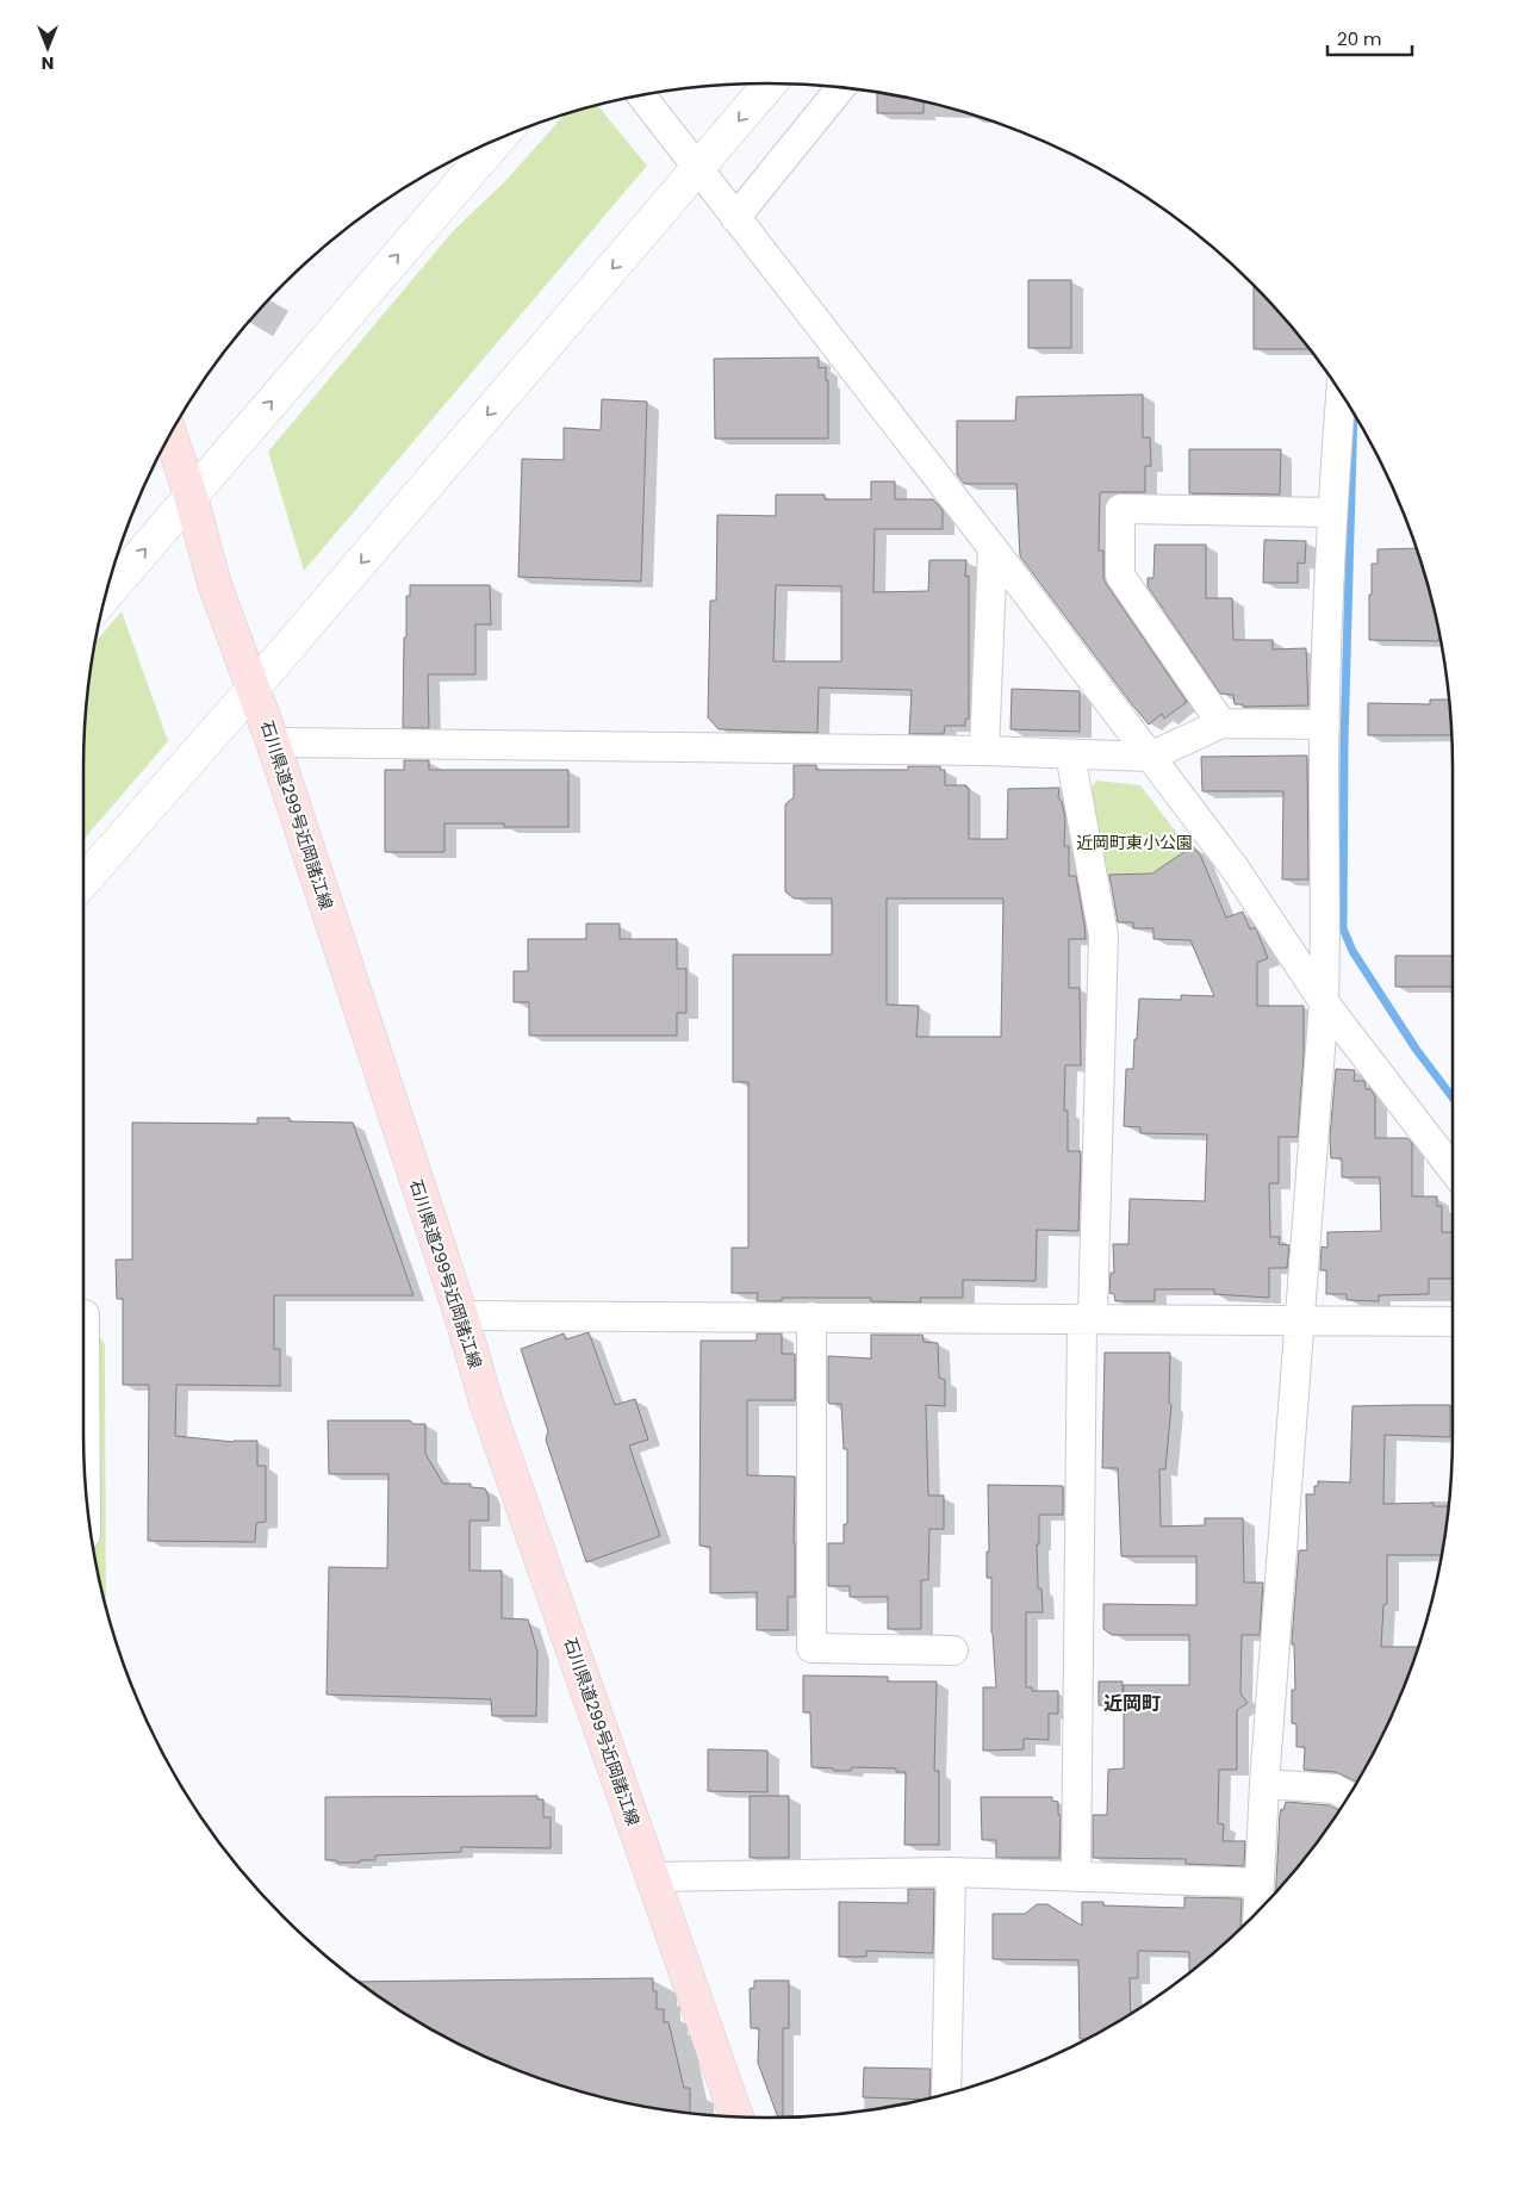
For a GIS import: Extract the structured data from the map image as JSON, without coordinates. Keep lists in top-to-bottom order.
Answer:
{
  "streets": {
    "main road": ["石川県道299号近岡諸江線"]
  },
  "districts": ["近岡町"],
  "parks": ["近岡町東小公園"],
  "scale_bar": "20 m",
  "north": "bottom"
}
